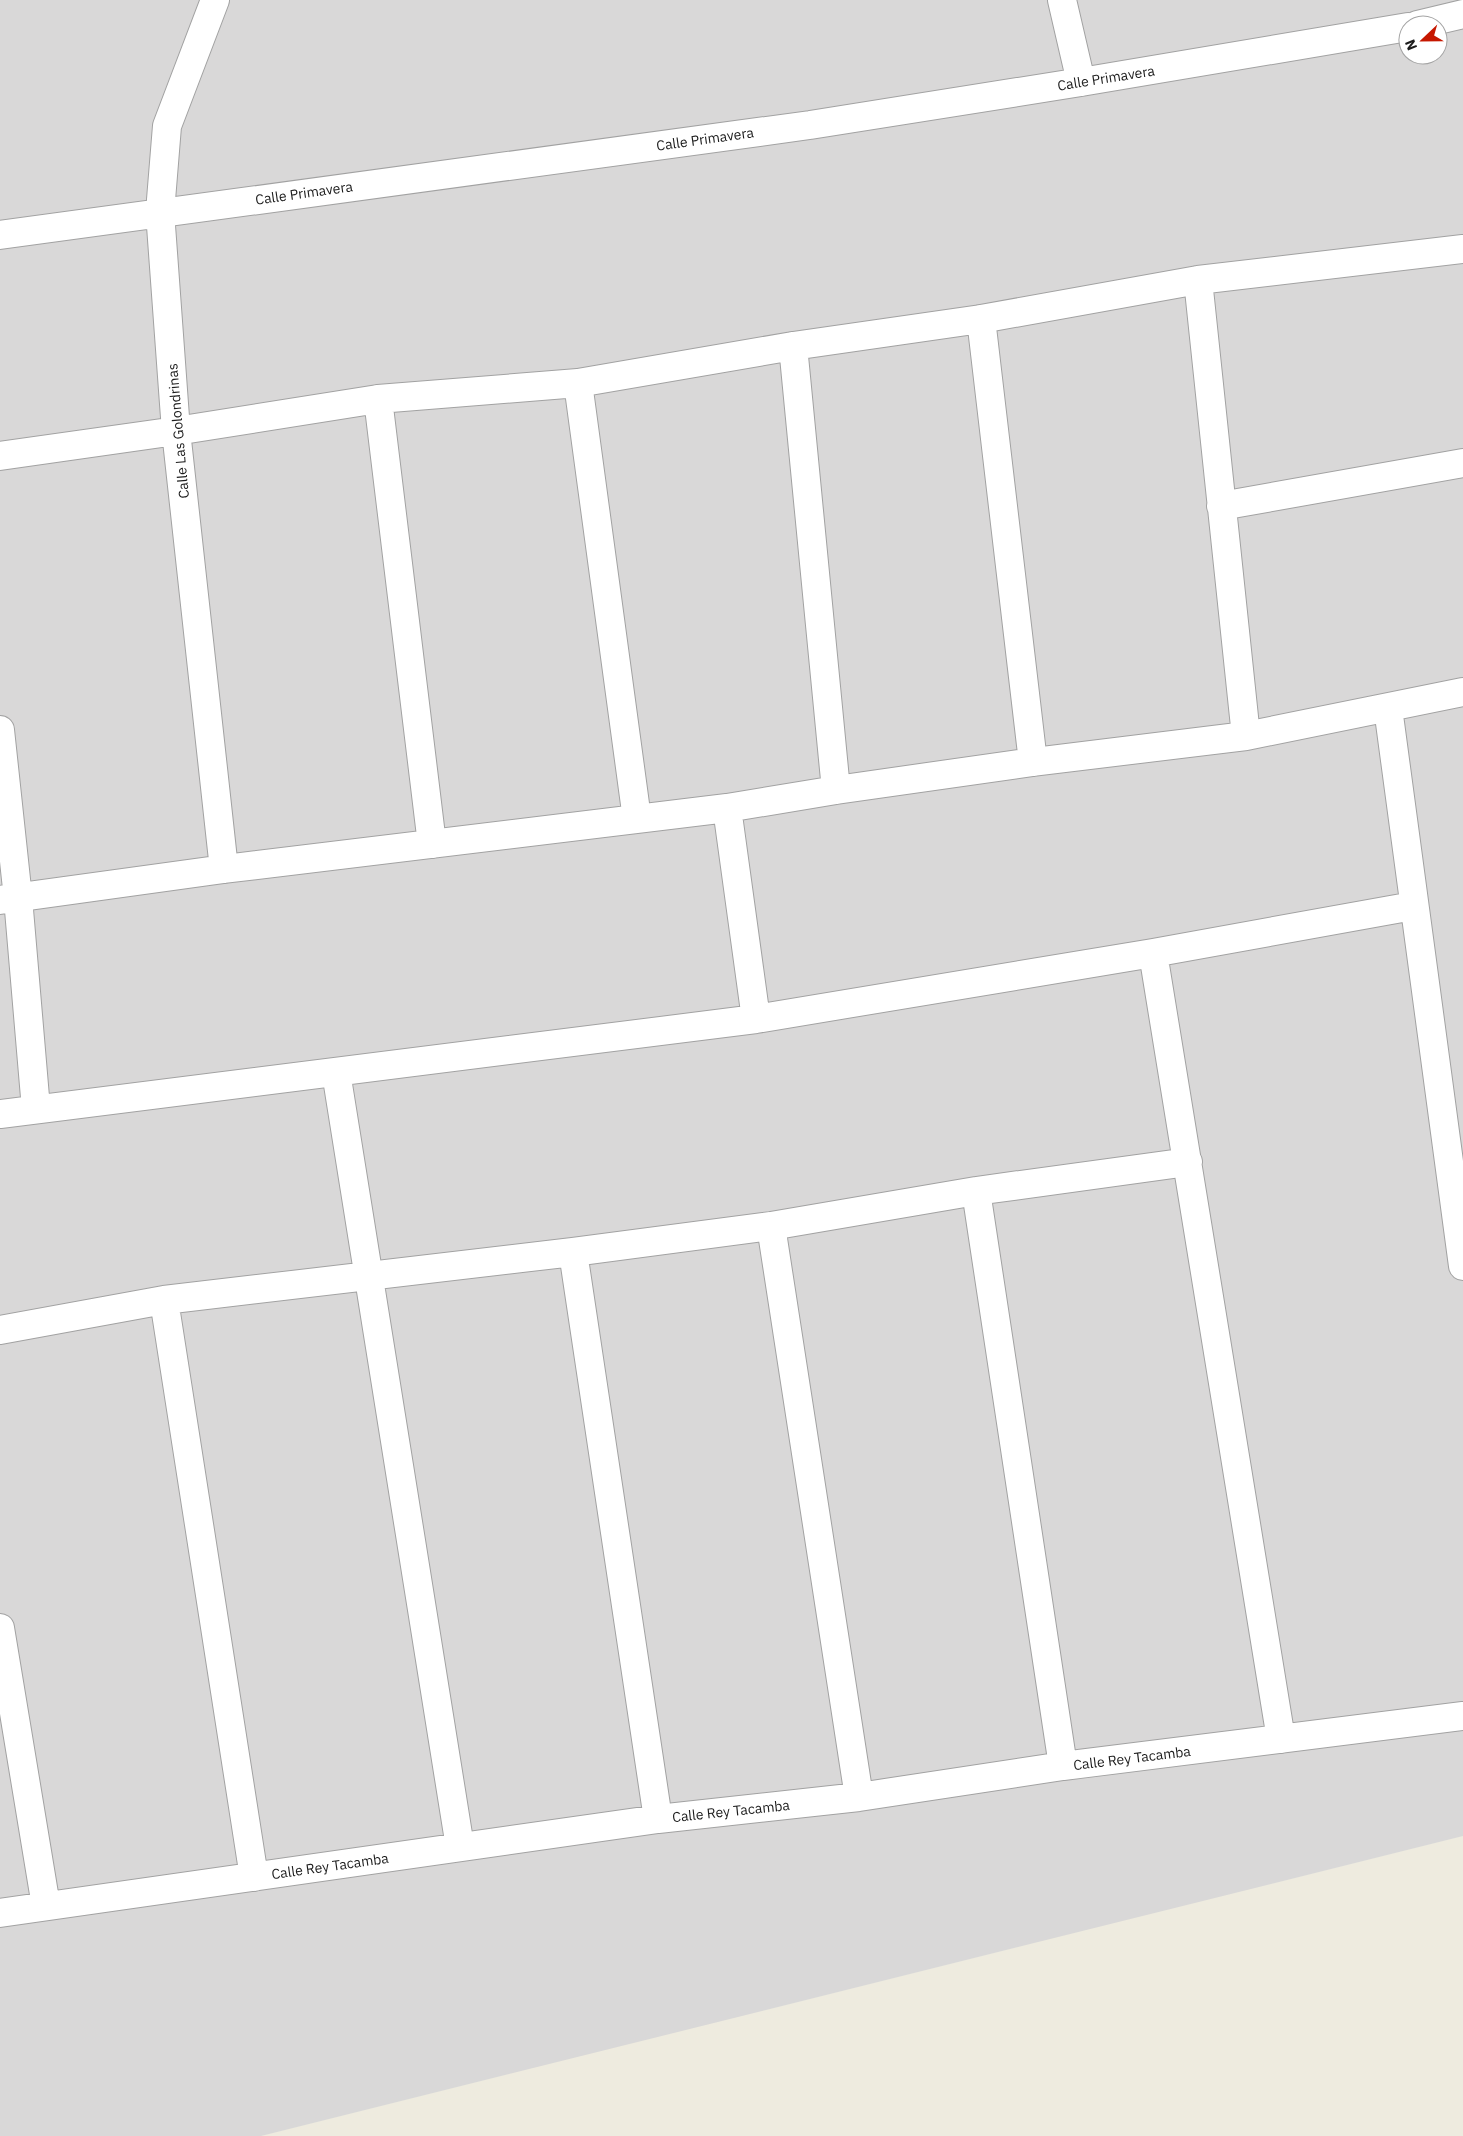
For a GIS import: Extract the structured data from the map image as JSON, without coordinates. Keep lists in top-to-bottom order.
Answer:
{
  "streets": {
    "street": ["Calle Primavera", "Calle Las Golondrinas", "Calle Rey Tacamba"]
  },
  "crossings": [
    ["Calle Primavera", "Calle Las Golondrinas"]
  ],
  "north": "left"
}
